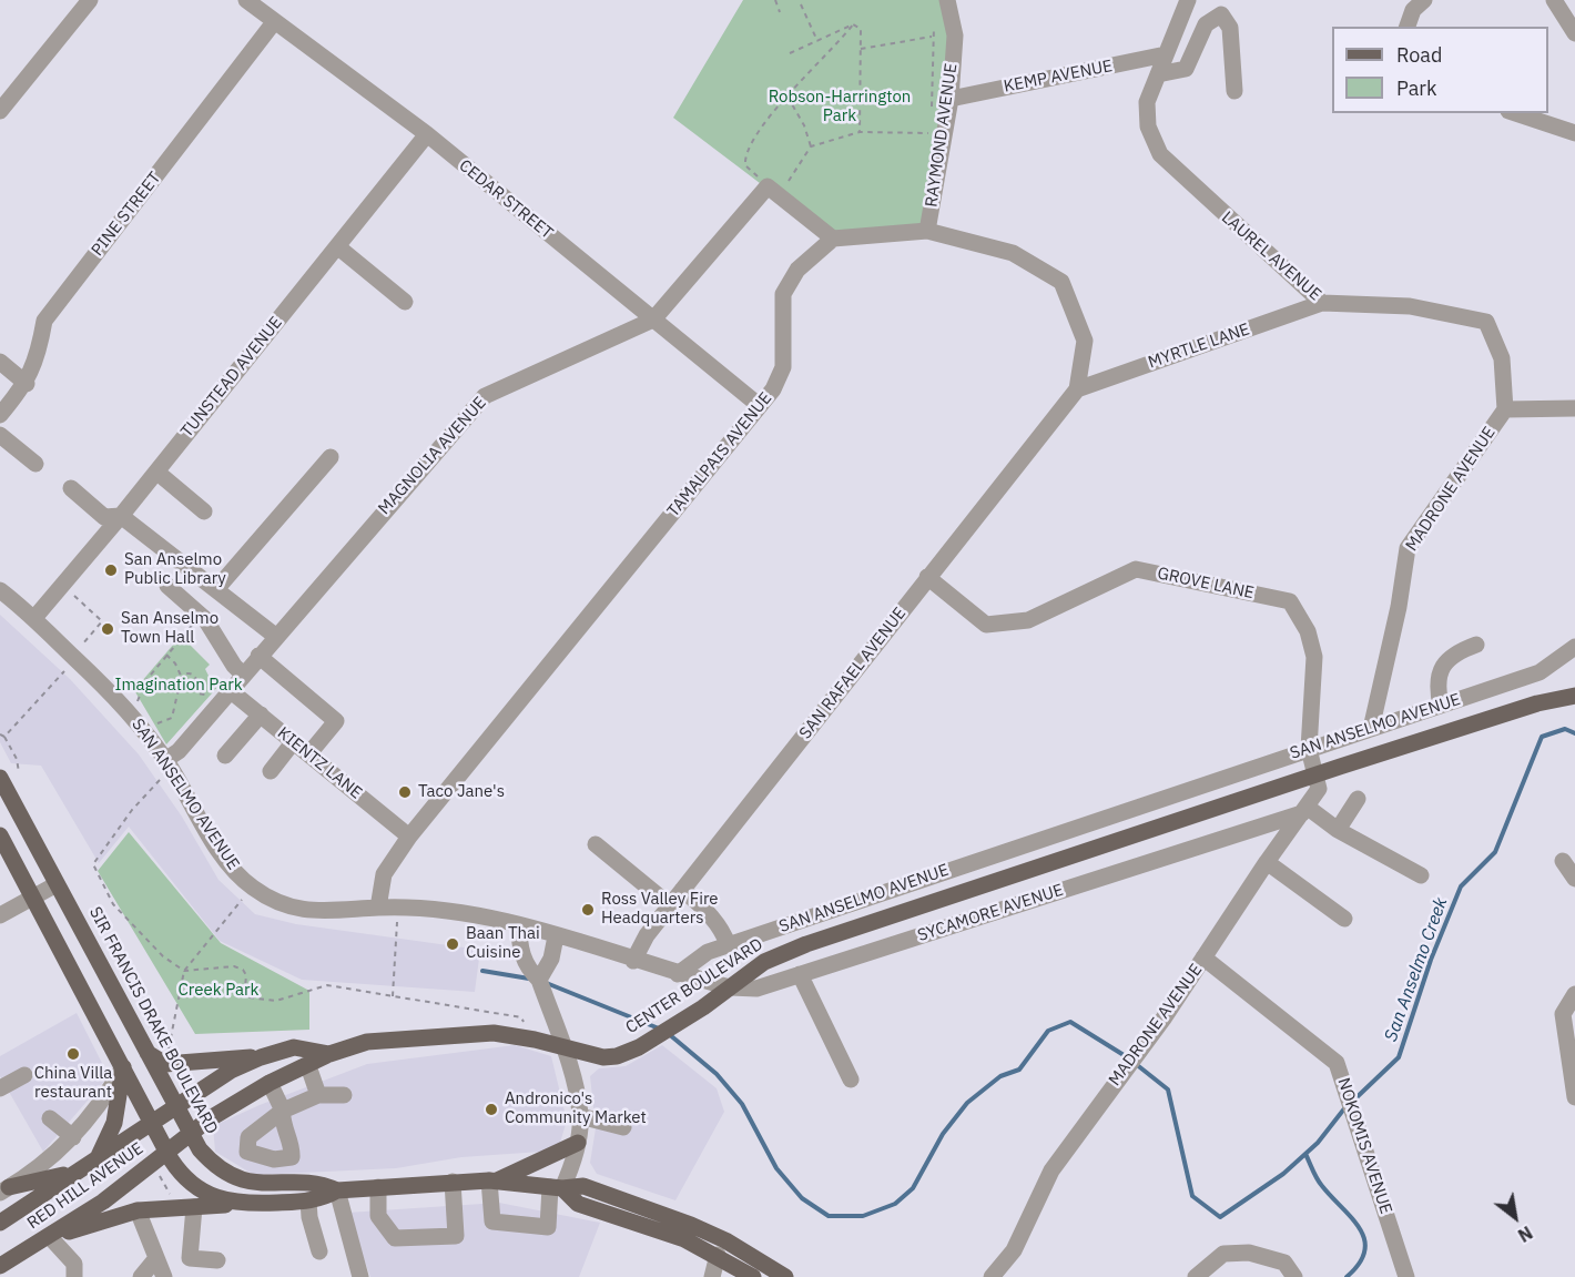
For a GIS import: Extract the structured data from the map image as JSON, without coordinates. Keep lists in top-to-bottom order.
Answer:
{
  "streets": {
    "main road": ["CENTER BOULEVARD", "SIR FRANCIS DRAKE BOULEVARD", "RED HILL AVENUE"],
    "street": [
      "KEMP AVENUE",
      "RAYMOND AVENUE",
      "CEDAR STREET",
      "PINE STREET",
      "LAUREL AVENUE",
      "MYRTLE LANE",
      "TUNSTEAD AVENUE",
      "TAMALPAIS AVENUE",
      "MAGNOLIA AVENUE",
      "MADRONE AVENUE",
      "GROVE LANE",
      "SAN RAFAEL AVENUE",
      "SAN ANSELMO AVENUE",
      "KIENTZ LANE",
      "SYCAMORE AVENUE",
      "NOKOMIS AVENUE"
    ]
  },
  "crossings": [
    ["KEMP AVENUE", "RAYMOND AVENUE"],
    ["KEMP AVENUE", "LAUREL AVENUE"],
    ["CEDAR STREET", "PINE STREET"],
    ["CEDAR STREET", "TUNSTEAD AVENUE"],
    ["CEDAR STREET", "TAMALPAIS AVENUE"],
    ["CEDAR STREET", "MAGNOLIA AVENUE"],
    ["LAUREL AVENUE", "MYRTLE LANE"],
    ["LAUREL AVENUE", "MADRONE AVENUE"],
    ["MYRTLE LANE", "SAN RAFAEL AVENUE"],
    ["TUNSTEAD AVENUE", "SAN ANSELMO AVENUE"],
    ["TAMALPAIS AVENUE", "SAN ANSELMO AVENUE"],
    ["TAMALPAIS AVENUE", "KIENTZ LANE"],
    ["MAGNOLIA AVENUE", "SAN ANSELMO AVENUE"],
    ["MAGNOLIA AVENUE", "KIENTZ LANE"],
    ["MADRONE AVENUE", "GROVE LANE"],
    ["MADRONE AVENUE", "SAN ANSELMO AVENUE"],
    ["MADRONE AVENUE", "SYCAMORE AVENUE"],
    ["MADRONE AVENUE", "CENTER BOULEVARD"],
    ["MADRONE AVENUE", "NOKOMIS AVENUE"],
    ["GROVE LANE", "SAN RAFAEL AVENUE"],
    ["GROVE LANE", "SAN ANSELMO AVENUE"],
    ["GROVE LANE", "CENTER BOULEVARD"],
    ["SAN RAFAEL AVENUE", "SAN ANSELMO AVENUE"],
    ["SAN ANSELMO AVENUE", "SYCAMORE AVENUE"],
    ["SYCAMORE AVENUE", "CENTER BOULEVARD"],
    ["CENTER BOULEVARD", "SIR FRANCIS DRAKE BOULEVARD"],
    ["CENTER BOULEVARD", "RED HILL AVENUE"],
    ["SIR FRANCIS DRAKE BOULEVARD", "RED HILL AVENUE"]
  ],
  "water": ["San Anselmo Creek"],
  "parks": ["Robson-Harrington Park", "Imagination Park", "Creek Park"],
  "places": [
    "San Anselmo Public Library",
    "San Anselmo Town Hall",
    "Taco Jane's",
    "Ross Valley Fire Headquarters",
    "Baan Thai Cuisine",
    "China Villa restaurant",
    "Andronico's Community Market"
  ],
  "legend": ["Road", "Park"],
  "north": "bottom right"
}
